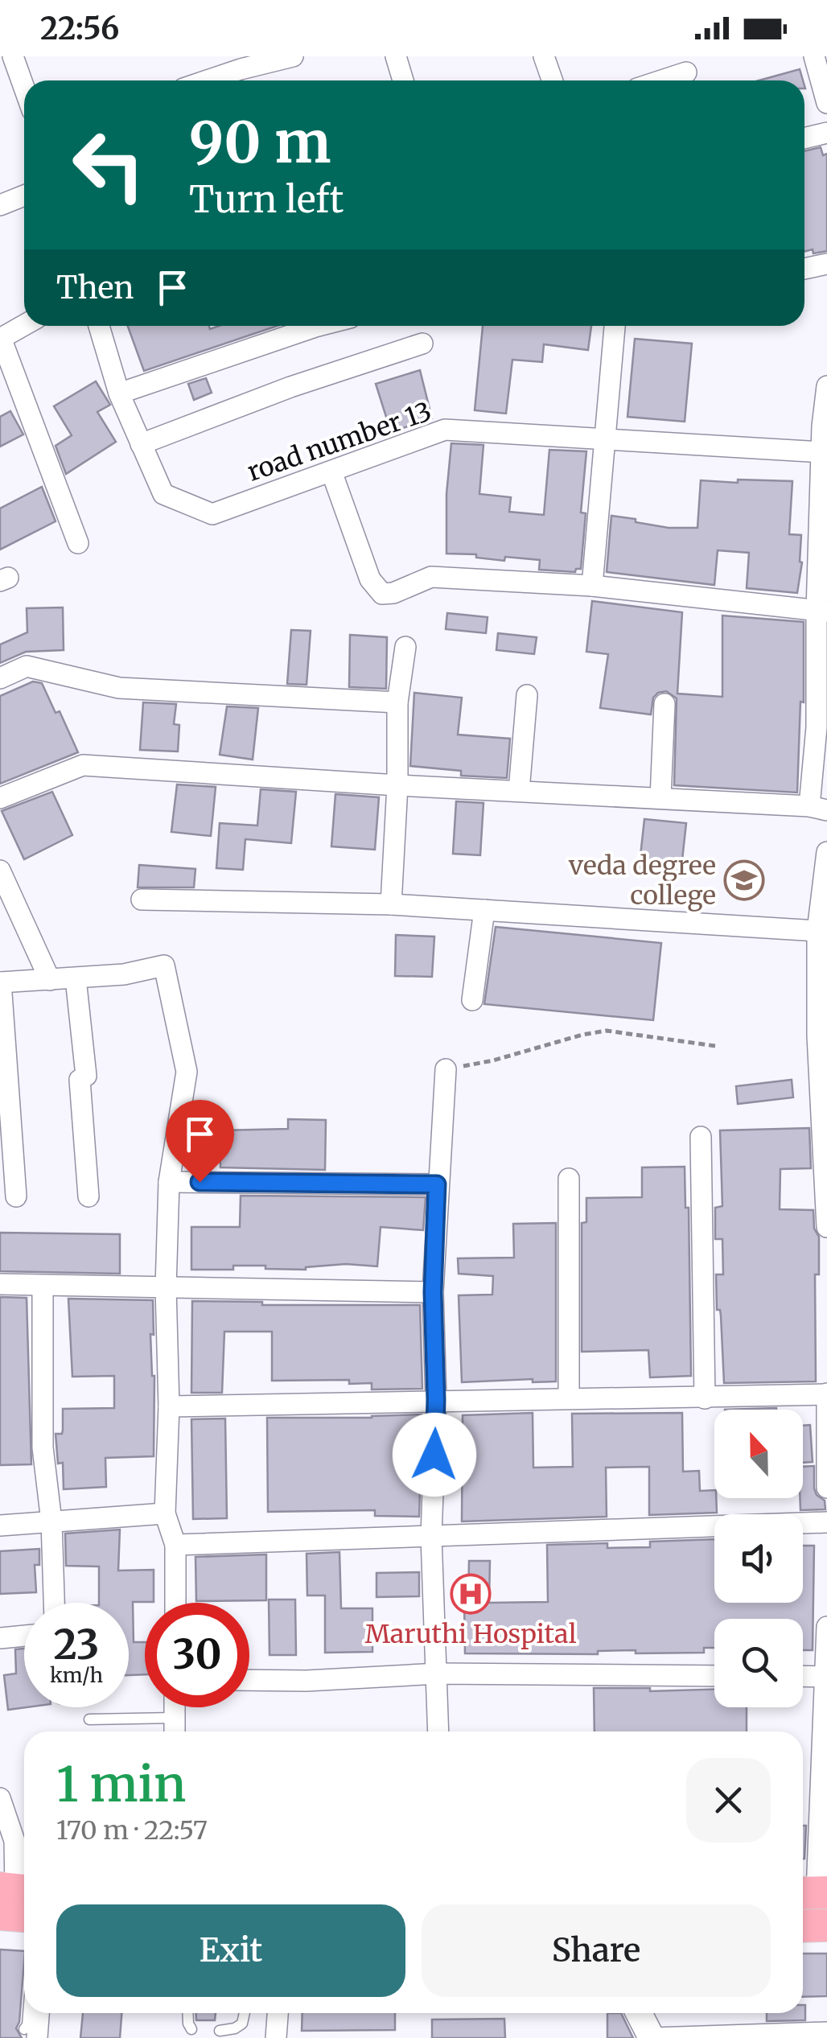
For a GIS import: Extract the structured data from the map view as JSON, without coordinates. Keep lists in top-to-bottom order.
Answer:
{
  "streets": {
    "street": ["road number 13"]
  },
  "places": {
    "school or university": ["veda degree college"],
    "hospital": ["Maruthi Hospital"]
  },
  "north": "top",
  "page": {
    "status": "22:56",
    "turn": ["90 m", "Turn left"],
    "then": "Then",
    "speed": "23 km/h",
    "limit": "30",
    "heading": ["1 min", "170 m · 22:57"],
    "buttons": ["Exit", "Share"]
  }
}
